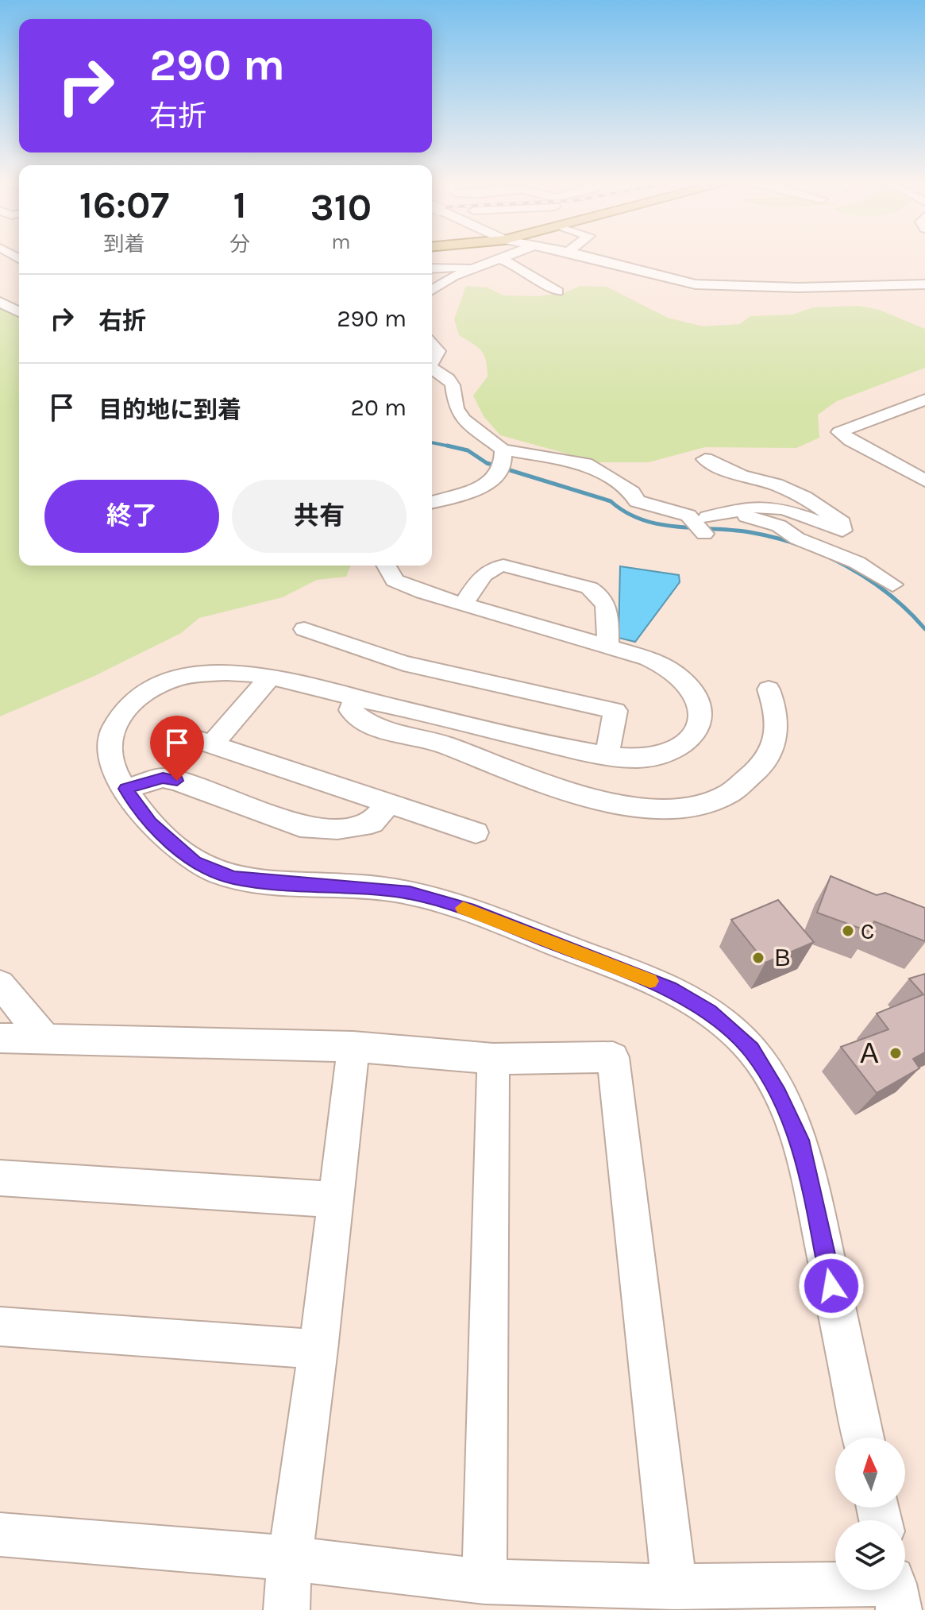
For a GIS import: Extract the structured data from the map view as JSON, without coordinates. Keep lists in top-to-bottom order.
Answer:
{
  "places": ["C", "Ｂ", "Ａ"],
  "north": "top",
  "page": {
    "turn": ["290 m", "右折"],
    "eta": [
      "16:07",
      "到着",
      "1",
      "分",
      "310",
      "m"
    ],
    "list": [
      {
        "name": "右折",
        "value": "290 m"
      },
      {
        "name": "目的地に到着",
        "value": "20 m"
      }
    ],
    "buttons": ["終了", "共有"]
  }
}
